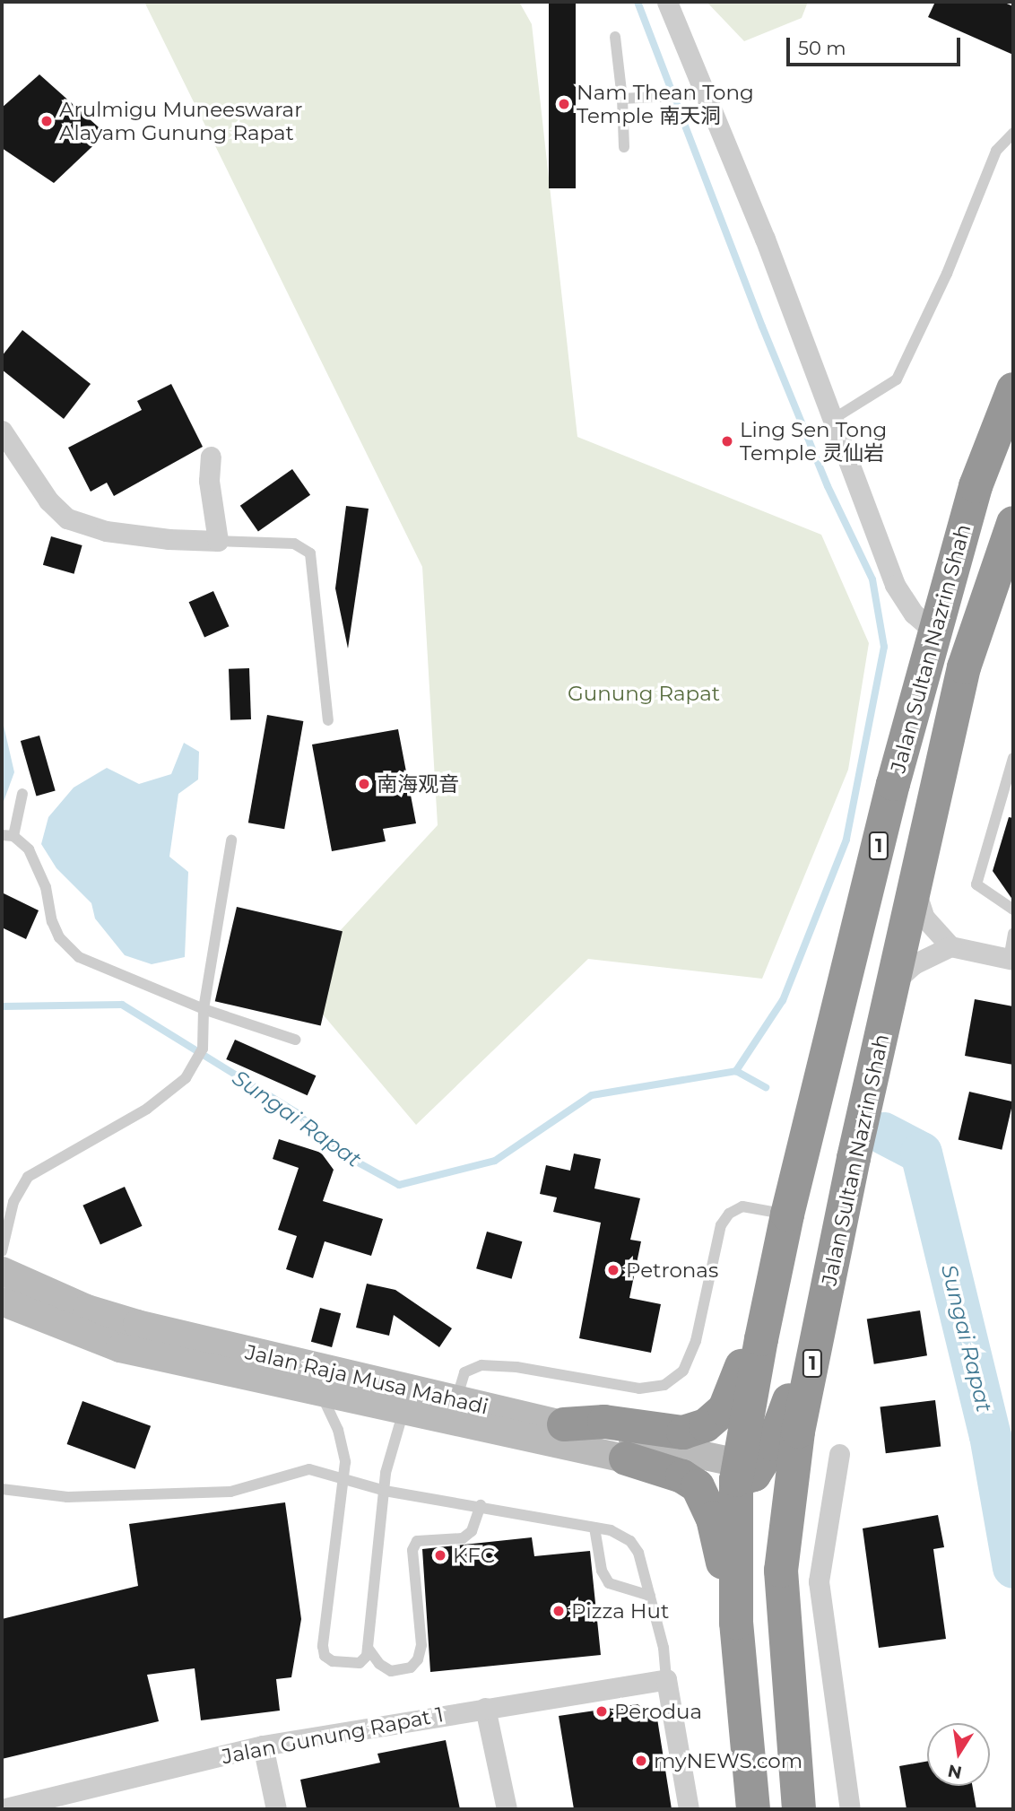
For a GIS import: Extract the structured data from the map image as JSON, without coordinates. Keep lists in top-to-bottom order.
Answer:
{
  "streets": {
    "highway": ["Jalan Sultan Nazrin Shah", "1"],
    "main road": ["Jalan Raja Musa Mahadi"],
    "street": ["Jalan Gunung Rapat 1"]
  },
  "crossings": [
    ["Jalan Sultan Nazrin Shah", "Jalan Raja Musa Mahadi"]
  ],
  "water": ["Sungai Rapat"],
  "parks": ["Gunung Rapat"],
  "places": [
    "Nam Thean Tong Temple 南天洞",
    "Arulmigu Muneeswarar Alayam Gunung Rapat",
    "Ling Sen Tong Temple 灵仙岩",
    "南海观音",
    "Petronas",
    "KFC",
    "Pizza Hut",
    "Perodua",
    "myNEWS.com"
  ],
  "scale_bar": "50 m",
  "north": "bottom"
}
